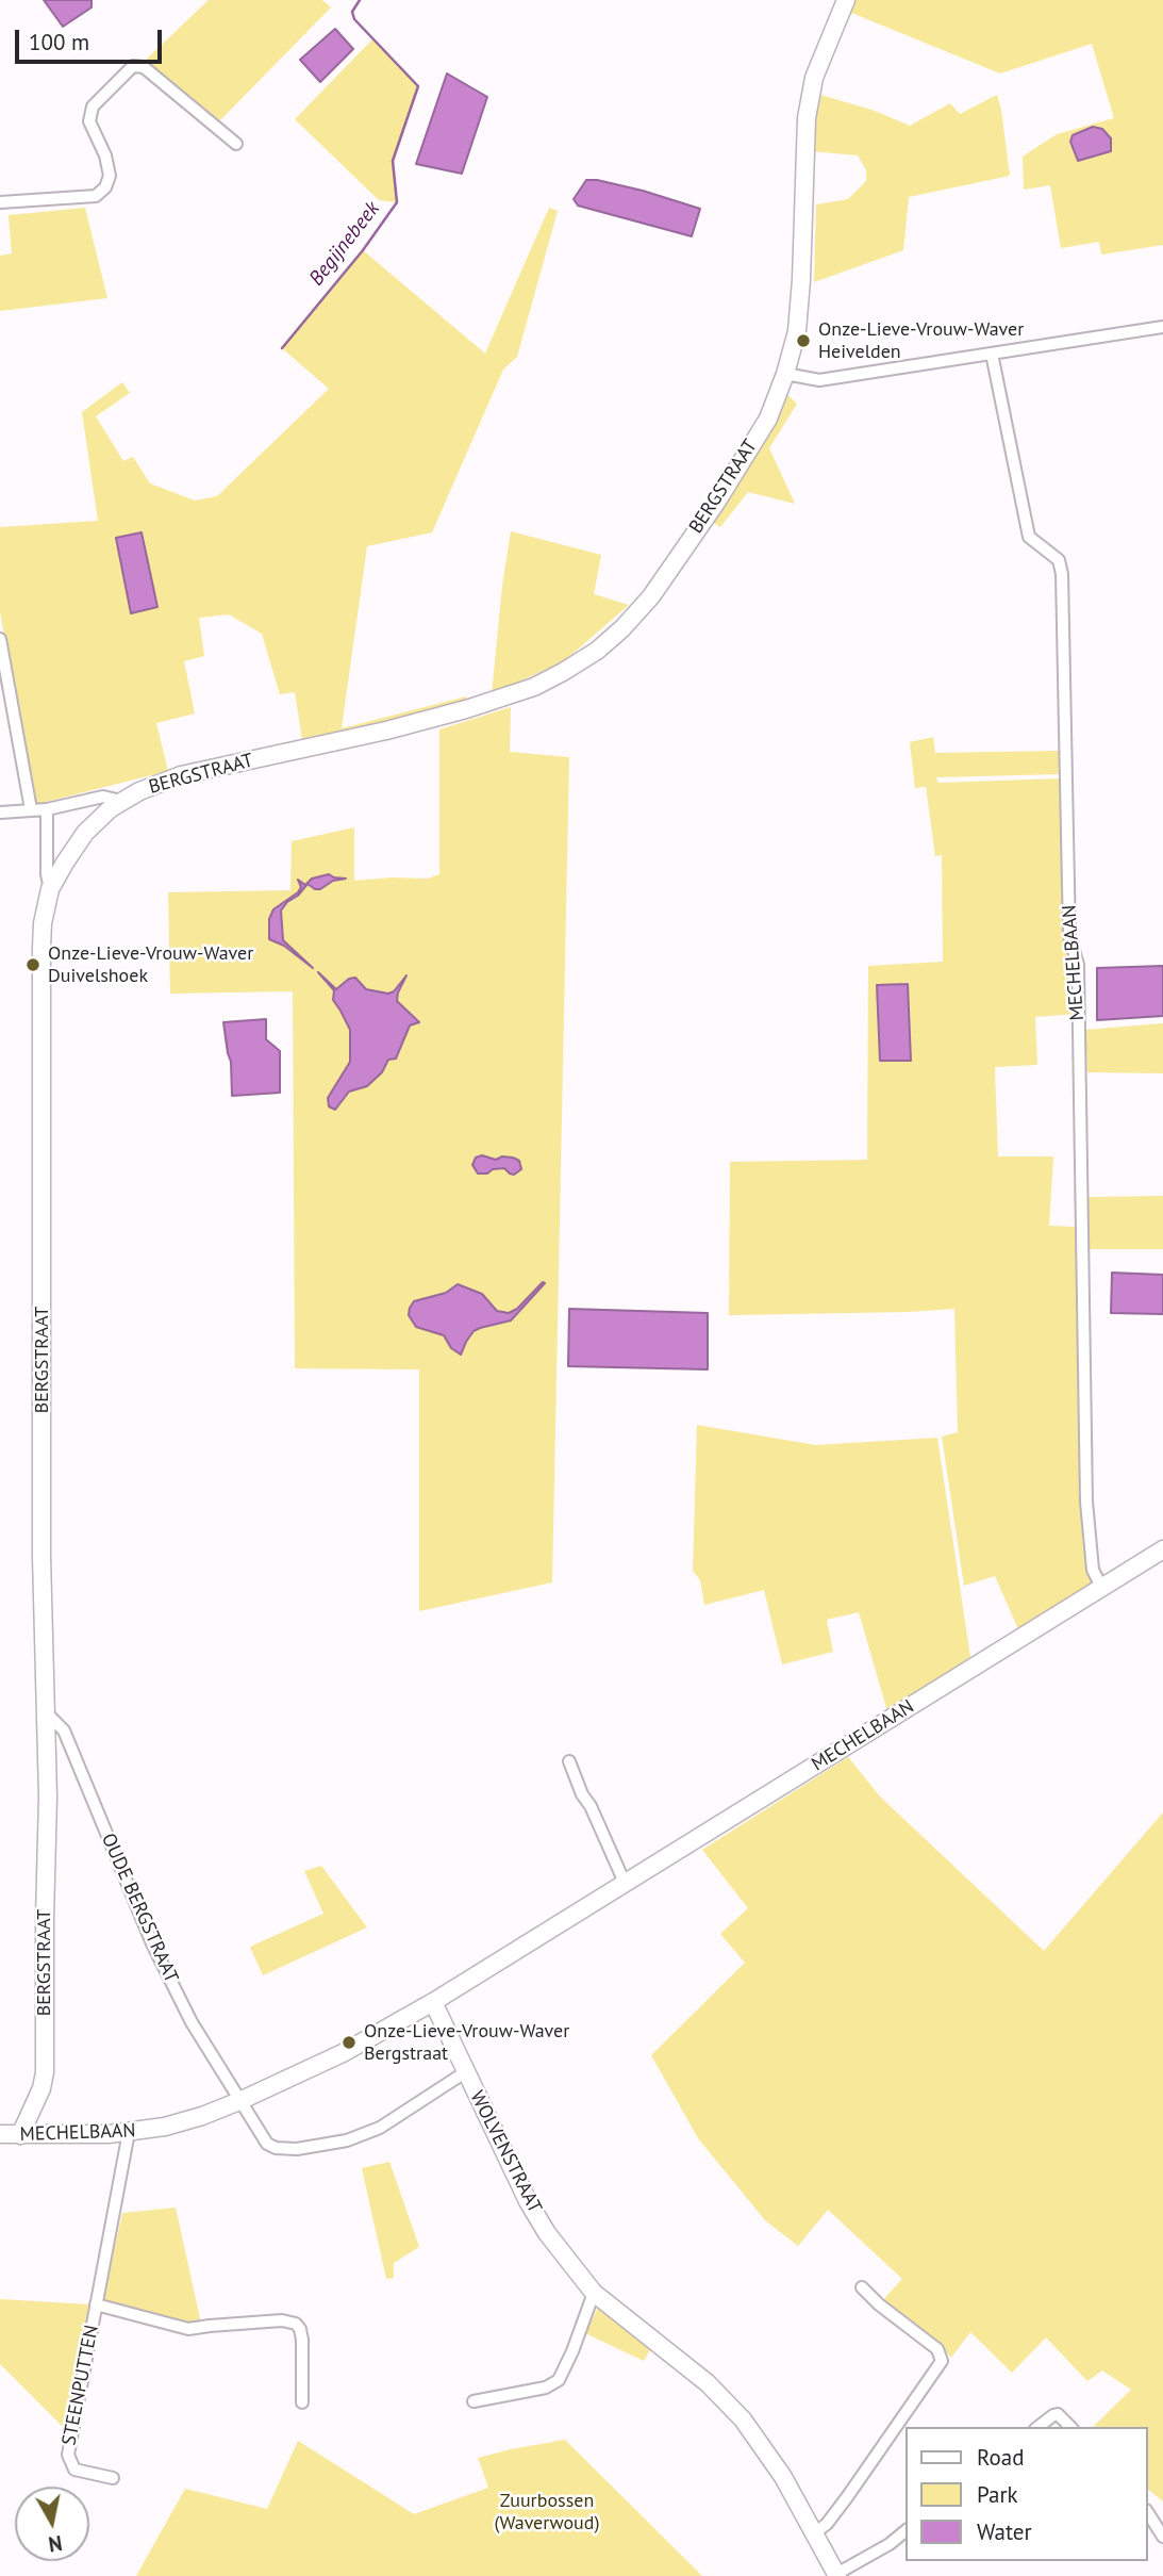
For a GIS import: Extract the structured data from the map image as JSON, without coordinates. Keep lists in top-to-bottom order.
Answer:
{
  "streets": {
    "street": [
      "BERGSTRAAT",
      "MECHELBAAN",
      "OUDE BERGSTRAAT",
      "WOLVENSTRAAT",
      "STEENPUTTEN"
    ]
  },
  "crossings": [
    ["BERGSTRAAT", "MECHELBAAN"],
    ["BERGSTRAAT", "OUDE BERGSTRAAT"],
    ["MECHELBAAN", "OUDE BERGSTRAAT"],
    ["MECHELBAAN", "WOLVENSTRAAT"],
    ["MECHELBAAN", "STEENPUTTEN"]
  ],
  "water": ["Begijnebeek"],
  "parks": ["Zuurbossen (Waverwoud)"],
  "places": ["Onze-Lieve-Vrouw-Waver Heivelden", "Onze-Lieve-Vrouw-Waver Duivelshoek", "Onze-Lieve-Vrouw-Waver Bergstraat"],
  "legend": ["Road", "Park", "Water"],
  "scale_bar": "100 m",
  "north": "bottom"
}
